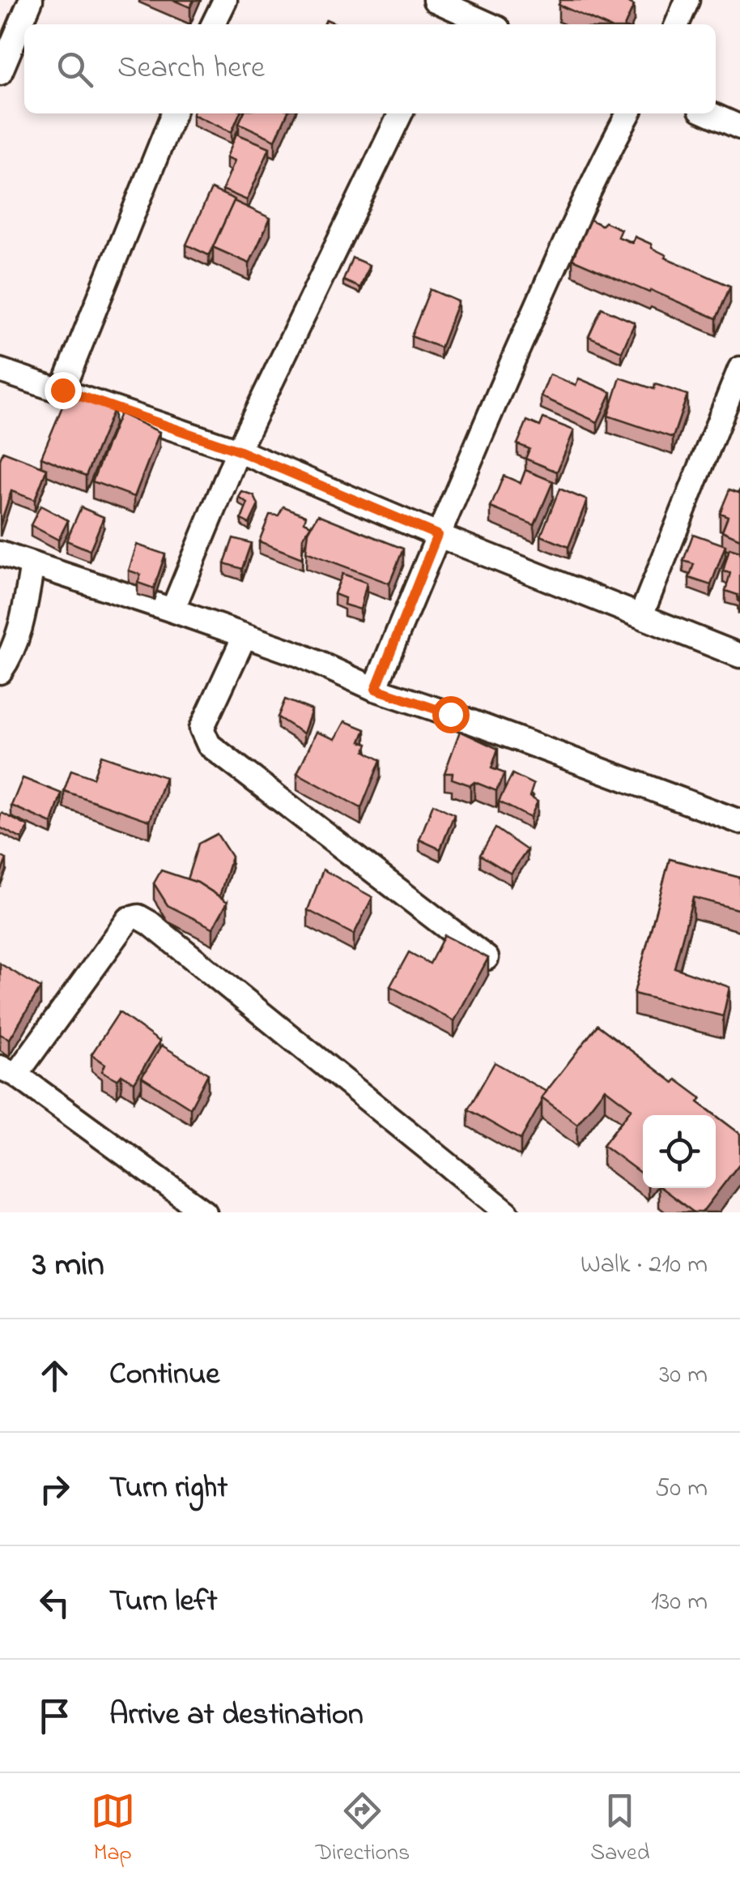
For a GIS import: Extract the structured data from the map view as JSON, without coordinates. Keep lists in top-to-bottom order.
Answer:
{
  "page": {
    "search": "Search here",
    "heading": ["3 min", "Walk · 210 m"],
    "list": [
      ["Continue", "30 m"],
      ["Turn right", "50 m"],
      ["Turn left", "130 m"],
      "Arrive at destination"
    ],
    "nav": ["Map", "Directions", "Saved"]
  }
}
